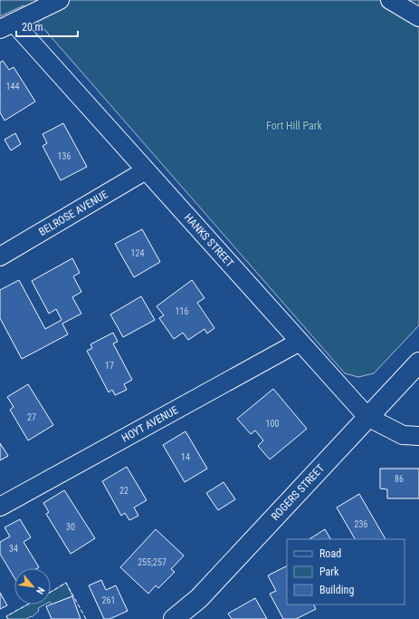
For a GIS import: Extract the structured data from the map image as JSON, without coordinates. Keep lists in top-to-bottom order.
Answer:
{
  "streets": {
    "street": [
      "BELROSE AVENUE",
      "HANKS STREET",
      "HOYT AVENUE",
      "ROGERS STREET"
    ]
  },
  "crossings": [
    ["BELROSE AVENUE", "HANKS STREET"],
    ["HANKS STREET", "HOYT AVENUE"],
    ["HANKS STREET", "ROGERS STREET"]
  ],
  "parks": ["Fort Hill Park"],
  "house_numbers": [
    "144",
    "136",
    "124",
    "116",
    "17",
    "27",
    "100",
    "14",
    "86",
    "22",
    "236",
    "30",
    "34",
    "255;257",
    "261"
  ],
  "legend": ["Road", "Park", "Building"],
  "scale_bar": "20 m",
  "north": "bottom right"
}
